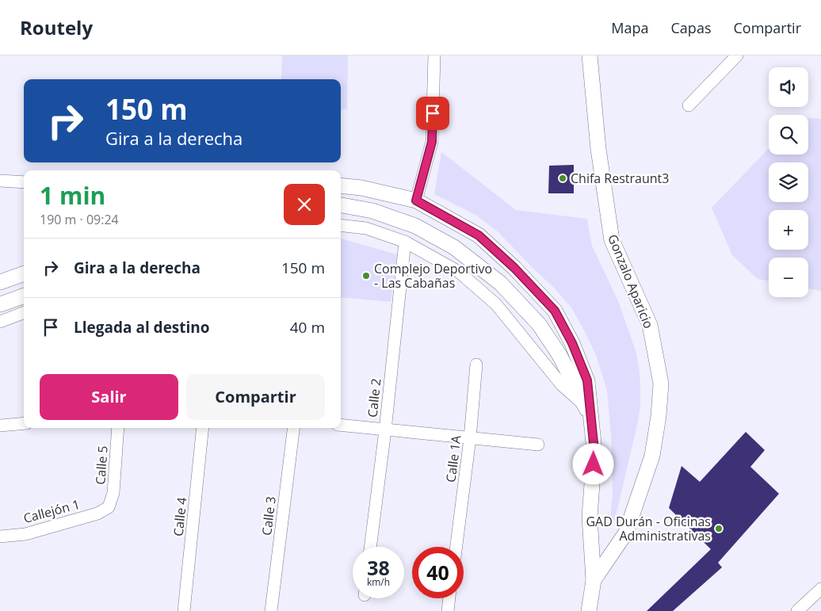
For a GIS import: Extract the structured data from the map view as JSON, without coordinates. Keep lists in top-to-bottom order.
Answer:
{
  "streets": {
    "street": [
      "Gonzalo Aparicio",
      "Calle 2",
      "Calle 1A",
      "Calle 5",
      "Callejón 1",
      "Calle 3",
      "Calle 4"
    ]
  },
  "crossings": [
    ["Calle 5", "Callejón 1"]
  ],
  "places": ["Chifa Restraunt3", "Complejo Deportivo - Las Cabañas", "GAD Durán - Oficinas Administrativas"],
  "page": {
    "header": "Routely",
    "nav": ["Mapa", "Capas", "Compartir"],
    "map_buttons": ["+", "−"],
    "turn": ["150 m", "Gira a la derecha"],
    "heading": ["1 min", "190 m · 09:24"],
    "list": [
      {
        "name": "Gira a la derecha",
        "value": "150 m"
      },
      {
        "name": "Llegada al destino",
        "value": "40 m"
      }
    ],
    "buttons": ["Salir", "Compartir"],
    "speed": "38 km/h",
    "limit": "40"
  }
}
